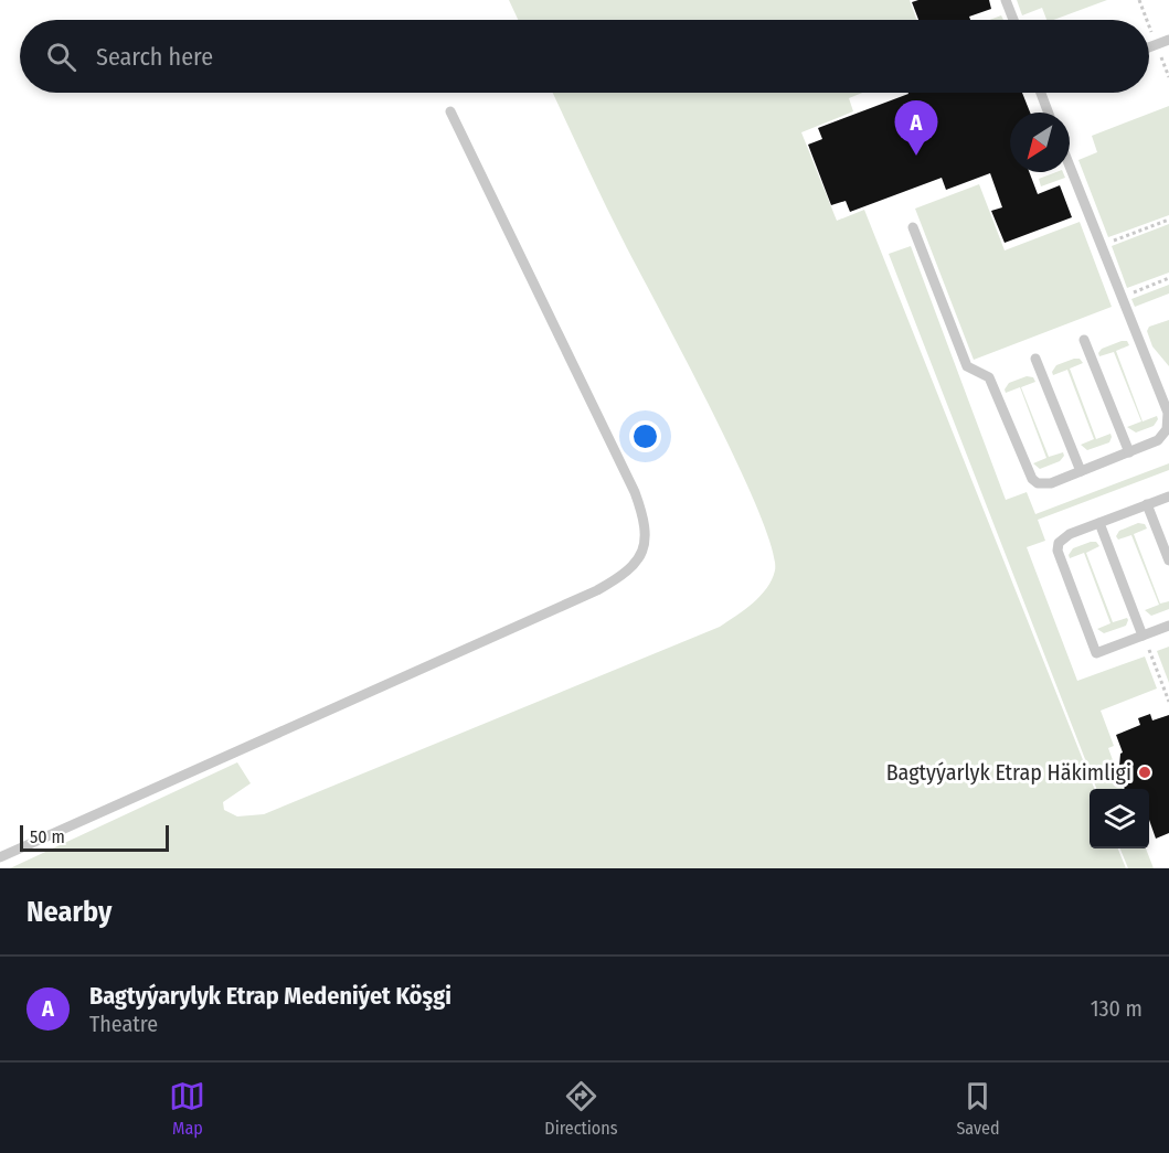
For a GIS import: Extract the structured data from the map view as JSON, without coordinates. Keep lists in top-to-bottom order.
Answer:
{
  "places": ["Bagtyýarlyk Etrap Häkimligi"],
  "scale_bar": "50 m",
  "north": "bottom left",
  "page": {
    "search": "Search here",
    "pins": "A",
    "scale": "50 m",
    "heading": "Nearby",
    "list": [
      {
        "mark": "A",
        "name": "Bagtyýarylyk Etrap Medeniýet Köşgi",
        "note": "Theatre",
        "value": "130 m"
      }
    ],
    "nav": ["Map", "Directions", "Saved"]
  }
}
